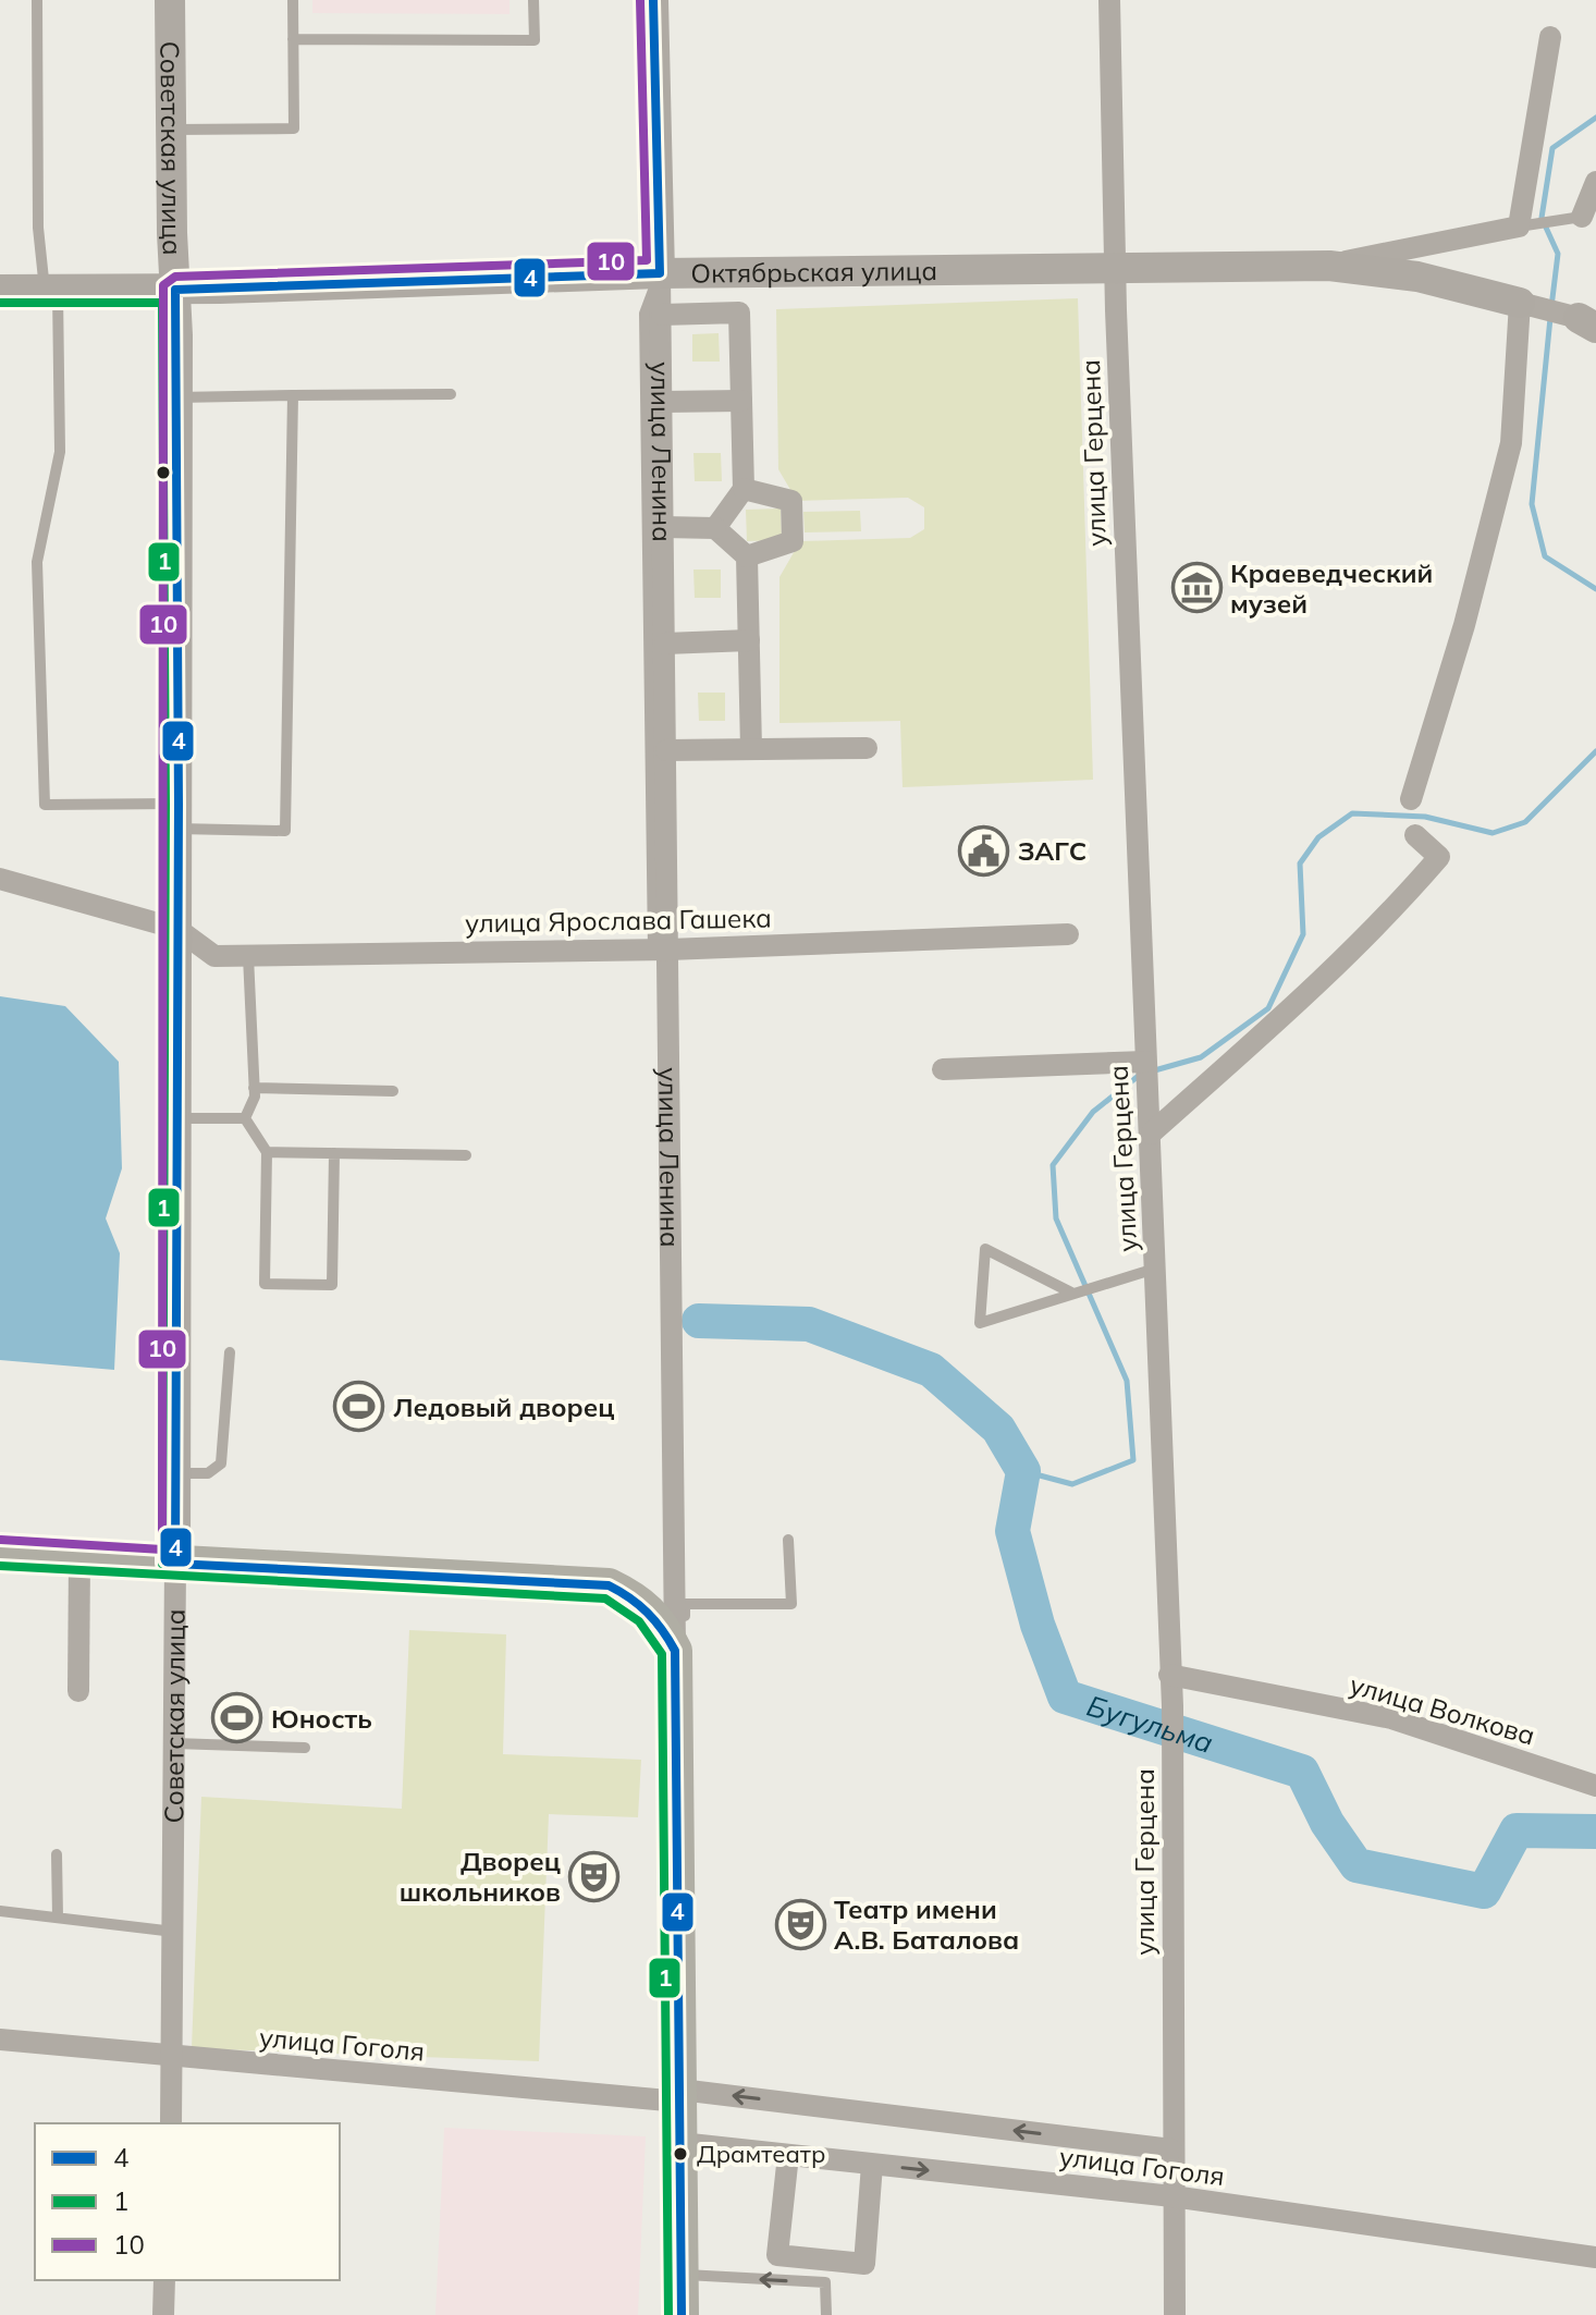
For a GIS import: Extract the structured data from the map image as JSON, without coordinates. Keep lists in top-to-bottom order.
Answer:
{
  "streets": {
    "main road": ["улица Ленина"],
    "street": [
      "Советская улица",
      "Октябрьская улица",
      "улица Герцена",
      "улица Ярослава Гашека",
      "улица Волкова",
      "улица Гоголя"
    ]
  },
  "crossings": [
    ["Советская улица", "Октябрьская улица"],
    ["Советская улица", "улица Ярослава Гашека"],
    ["Советская улица", "улица Гоголя"],
    ["Октябрьская улица", "улица Ленина"],
    ["Октябрьская улица", "улица Герцена"],
    ["улица Ленина", "улица Ярослава Гашека"],
    ["улица Ленина", "улица Гоголя"],
    ["улица Герцена", "улица Волкова"],
    ["улица Герцена", "улица Гоголя"]
  ],
  "water": ["Бугульма"],
  "places": {
    "museum": ["Краеведческий музей"],
    "public building": ["ЗАГС"],
    "sports": ["Ледовый дворец", "Юность"],
    "theatre": ["Дворец школьников", "Театр имени А.В. Баталова"],
    "other": ["Драмтеатр"]
  },
  "lines": ["transit line 4", "transit line 10", "transit line 1"],
  "legend": ["4", "1", "10"]
}
